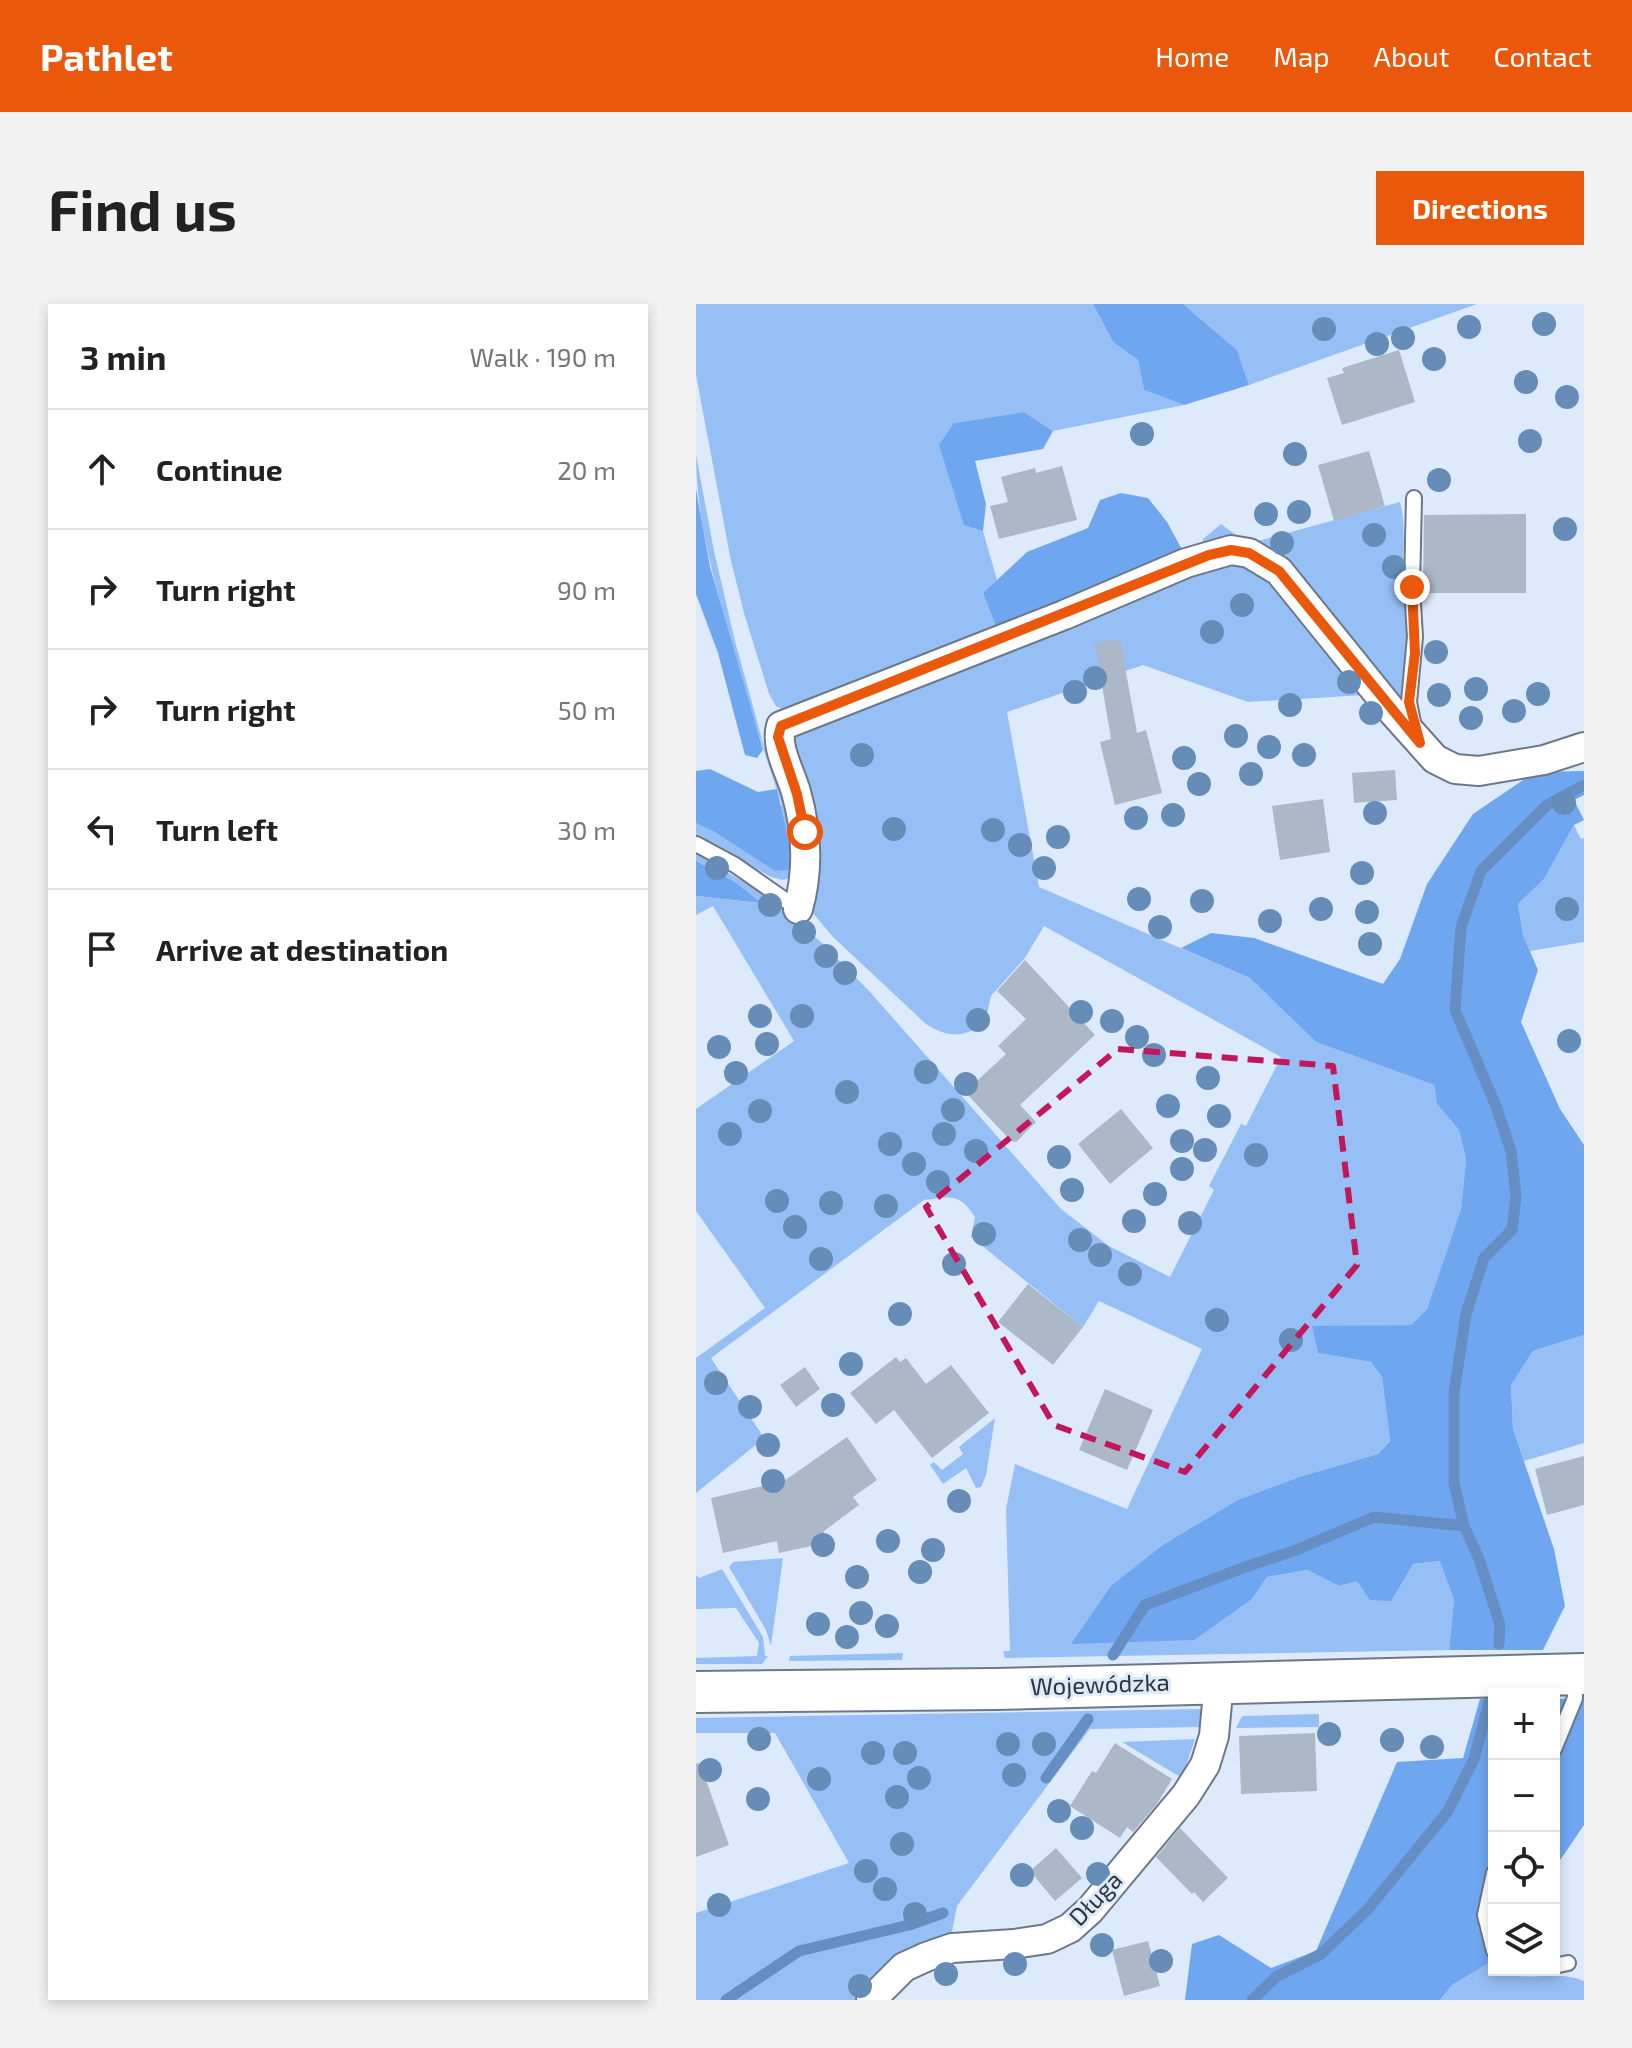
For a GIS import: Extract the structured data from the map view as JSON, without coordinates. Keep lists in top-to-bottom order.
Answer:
{
  "streets": {
    "main road": ["Wojewódzka"],
    "street": ["Długa"]
  },
  "crossings": [
    ["Wojewódzka", "Długa"]
  ],
  "page": {
    "header": "Pathlet",
    "nav": [
      "Home",
      "Map",
      "About",
      "Contact"
    ],
    "buttons": "Directions",
    "title": "Find us",
    "heading": ["3 min", "Walk · 190 m"],
    "list": [
      ["Continue", "20 m"],
      ["Turn right", "90 m"],
      ["Turn right", "50 m"],
      ["Turn left", "30 m"],
      "Arrive at destination"
    ],
    "map_buttons": ["+", "−"]
  }
}
